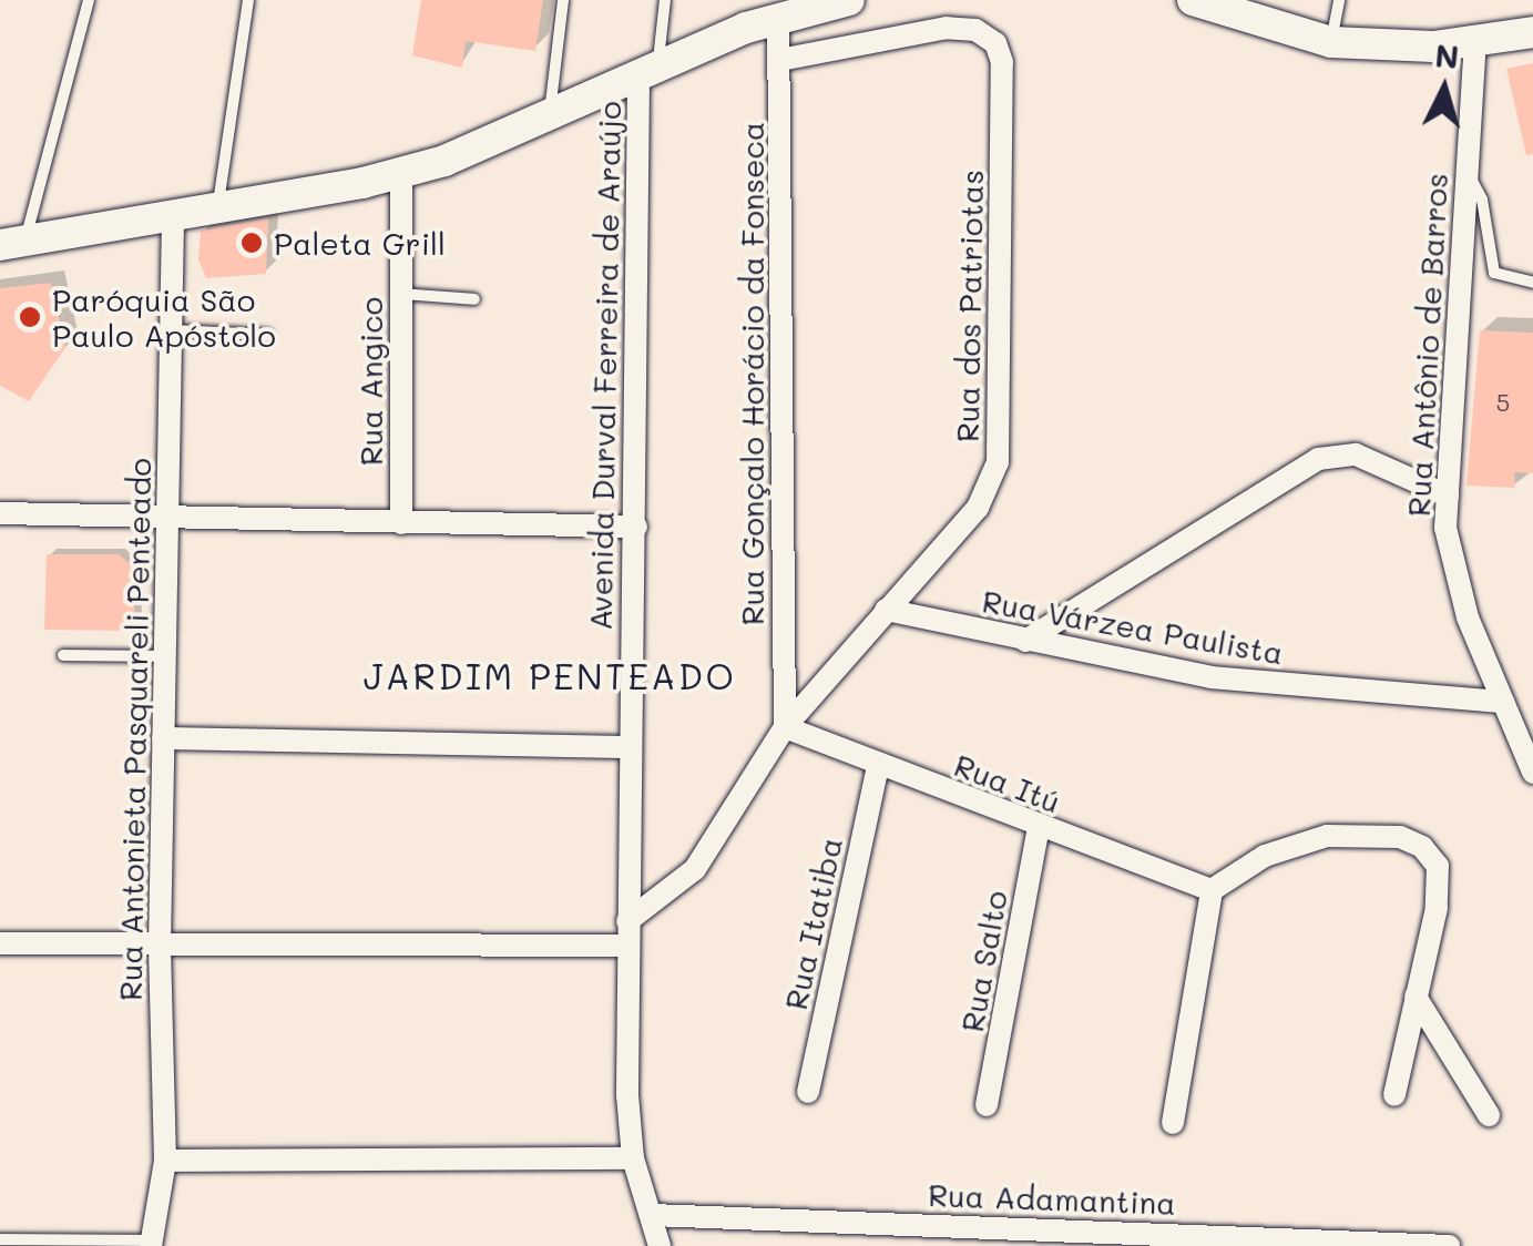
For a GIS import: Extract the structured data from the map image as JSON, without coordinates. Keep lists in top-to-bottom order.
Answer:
{
  "streets": {
    "street": [
      "Rua dos Patriotas",
      "Rua Antônio de Barros",
      "Avenida Durval Ferreira de Araújo",
      "Rua Gonçalo Horácio da Fonseca",
      "Rua Angico",
      "Rua Várzea Paulista",
      "Rua Antonieta Pasquareli Penteado",
      "Rua Itú",
      "Rua Itatiba",
      "Rua Salto",
      "Rua Adamantina"
    ]
  },
  "crossings": [
    ["Rua dos Patriotas", "Avenida Durval Ferreira de Araújo"],
    ["Rua dos Patriotas", "Rua Gonçalo Horácio da Fonseca"],
    ["Rua dos Patriotas", "Rua Várzea Paulista"],
    ["Rua dos Patriotas", "Rua Itú"],
    ["Rua Antônio de Barros", "Rua Várzea Paulista"],
    ["Avenida Durval Ferreira de Araújo", "Rua Adamantina"],
    ["Rua Gonçalo Horácio da Fonseca", "Rua Itú"],
    ["Rua Itú", "Rua Itatiba"],
    ["Rua Itú", "Rua Salto"]
  ],
  "districts": ["JARDIM PENTEADO"],
  "places": ["Paleta Grill", "Paróquia São Paulo Apóstolo"],
  "house_numbers": ["5"],
  "north": "top"
}
